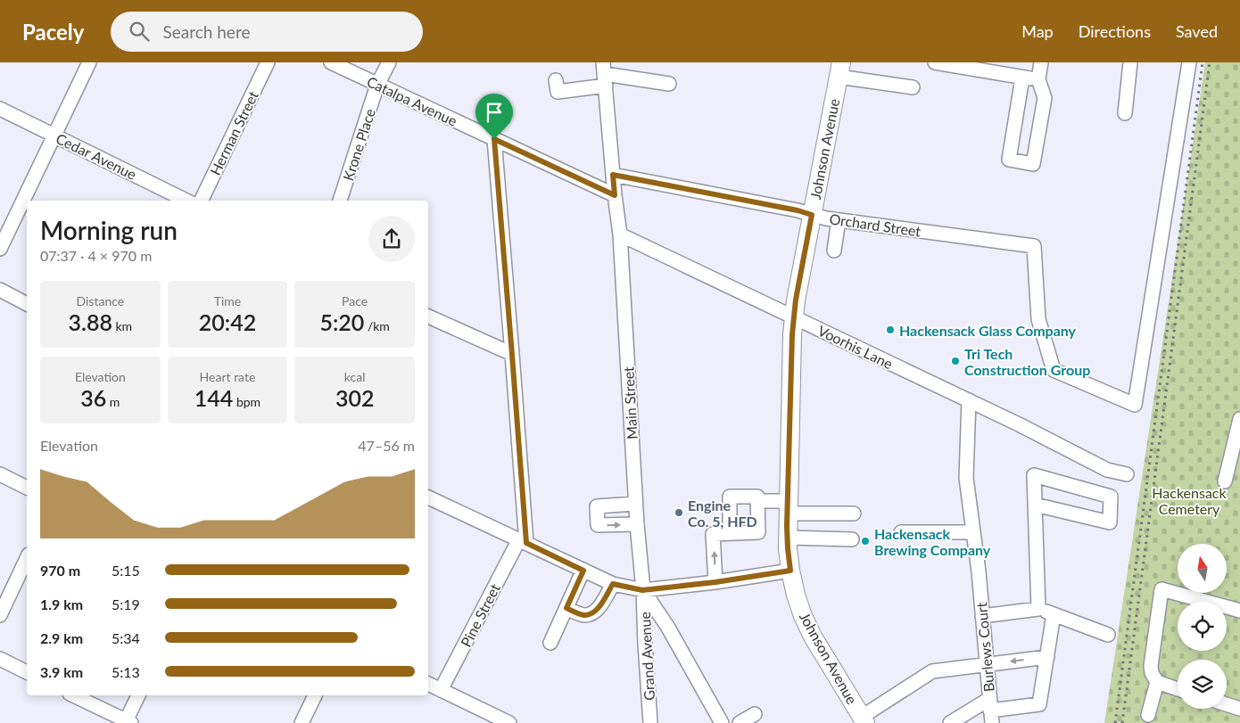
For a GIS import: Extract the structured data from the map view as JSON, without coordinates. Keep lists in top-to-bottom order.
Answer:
{
  "streets": {
    "main road": ["Johnson Avenue"],
    "street": [
      "Catalpa Avenue",
      "Herman Street",
      "Krone Place",
      "Cedar Avenue",
      "Orchard Street",
      "Voorhis Lane",
      "Main Street",
      "Pine Street",
      "Burlews Court",
      "Grand Avenue"
    ]
  },
  "crossings": [
    ["Catalpa Avenue", "Krone Place"],
    ["Catalpa Avenue", "Main Street"],
    ["Johnson Avenue", "Orchard Street"],
    ["Johnson Avenue", "Voorhis Lane"],
    ["Orchard Street", "Main Street"],
    ["Voorhis Lane", "Main Street"],
    ["Voorhis Lane", "Burlews Court"],
    ["Main Street", "Grand Avenue"]
  ],
  "parks": ["Hackensack Cemetery"],
  "places": [
    "Hackensack Glass Company",
    "Tri Tech Construction Group",
    "Engine Co. 5, HFD",
    "Hackensack Brewing Company"
  ],
  "north": "top",
  "page": {
    "header": "Pacely",
    "search": "Search here",
    "nav": ["Map", "Directions", "Saved"],
    "heading": ["Morning run", "07:37 · 4 × 970 m"],
    "stats": [
      ["Distance", "3.88 km"],
      ["Time", "20:42"],
      ["Pace", "5:20 /km"],
      ["Elevation", "36 m"],
      ["Heart rate", "144 bpm"],
      ["kcal", "302"]
    ],
    "chart": ["Elevation", "47–56 m"],
    "list": [
      {
        "name": "970 m",
        "note": "5:15"
      },
      {
        "name": "1.9 km",
        "note": "5:19"
      },
      {
        "name": "2.9 km",
        "note": "5:34"
      },
      {
        "name": "3.9 km",
        "note": "5:13"
      }
    ]
  }
}
